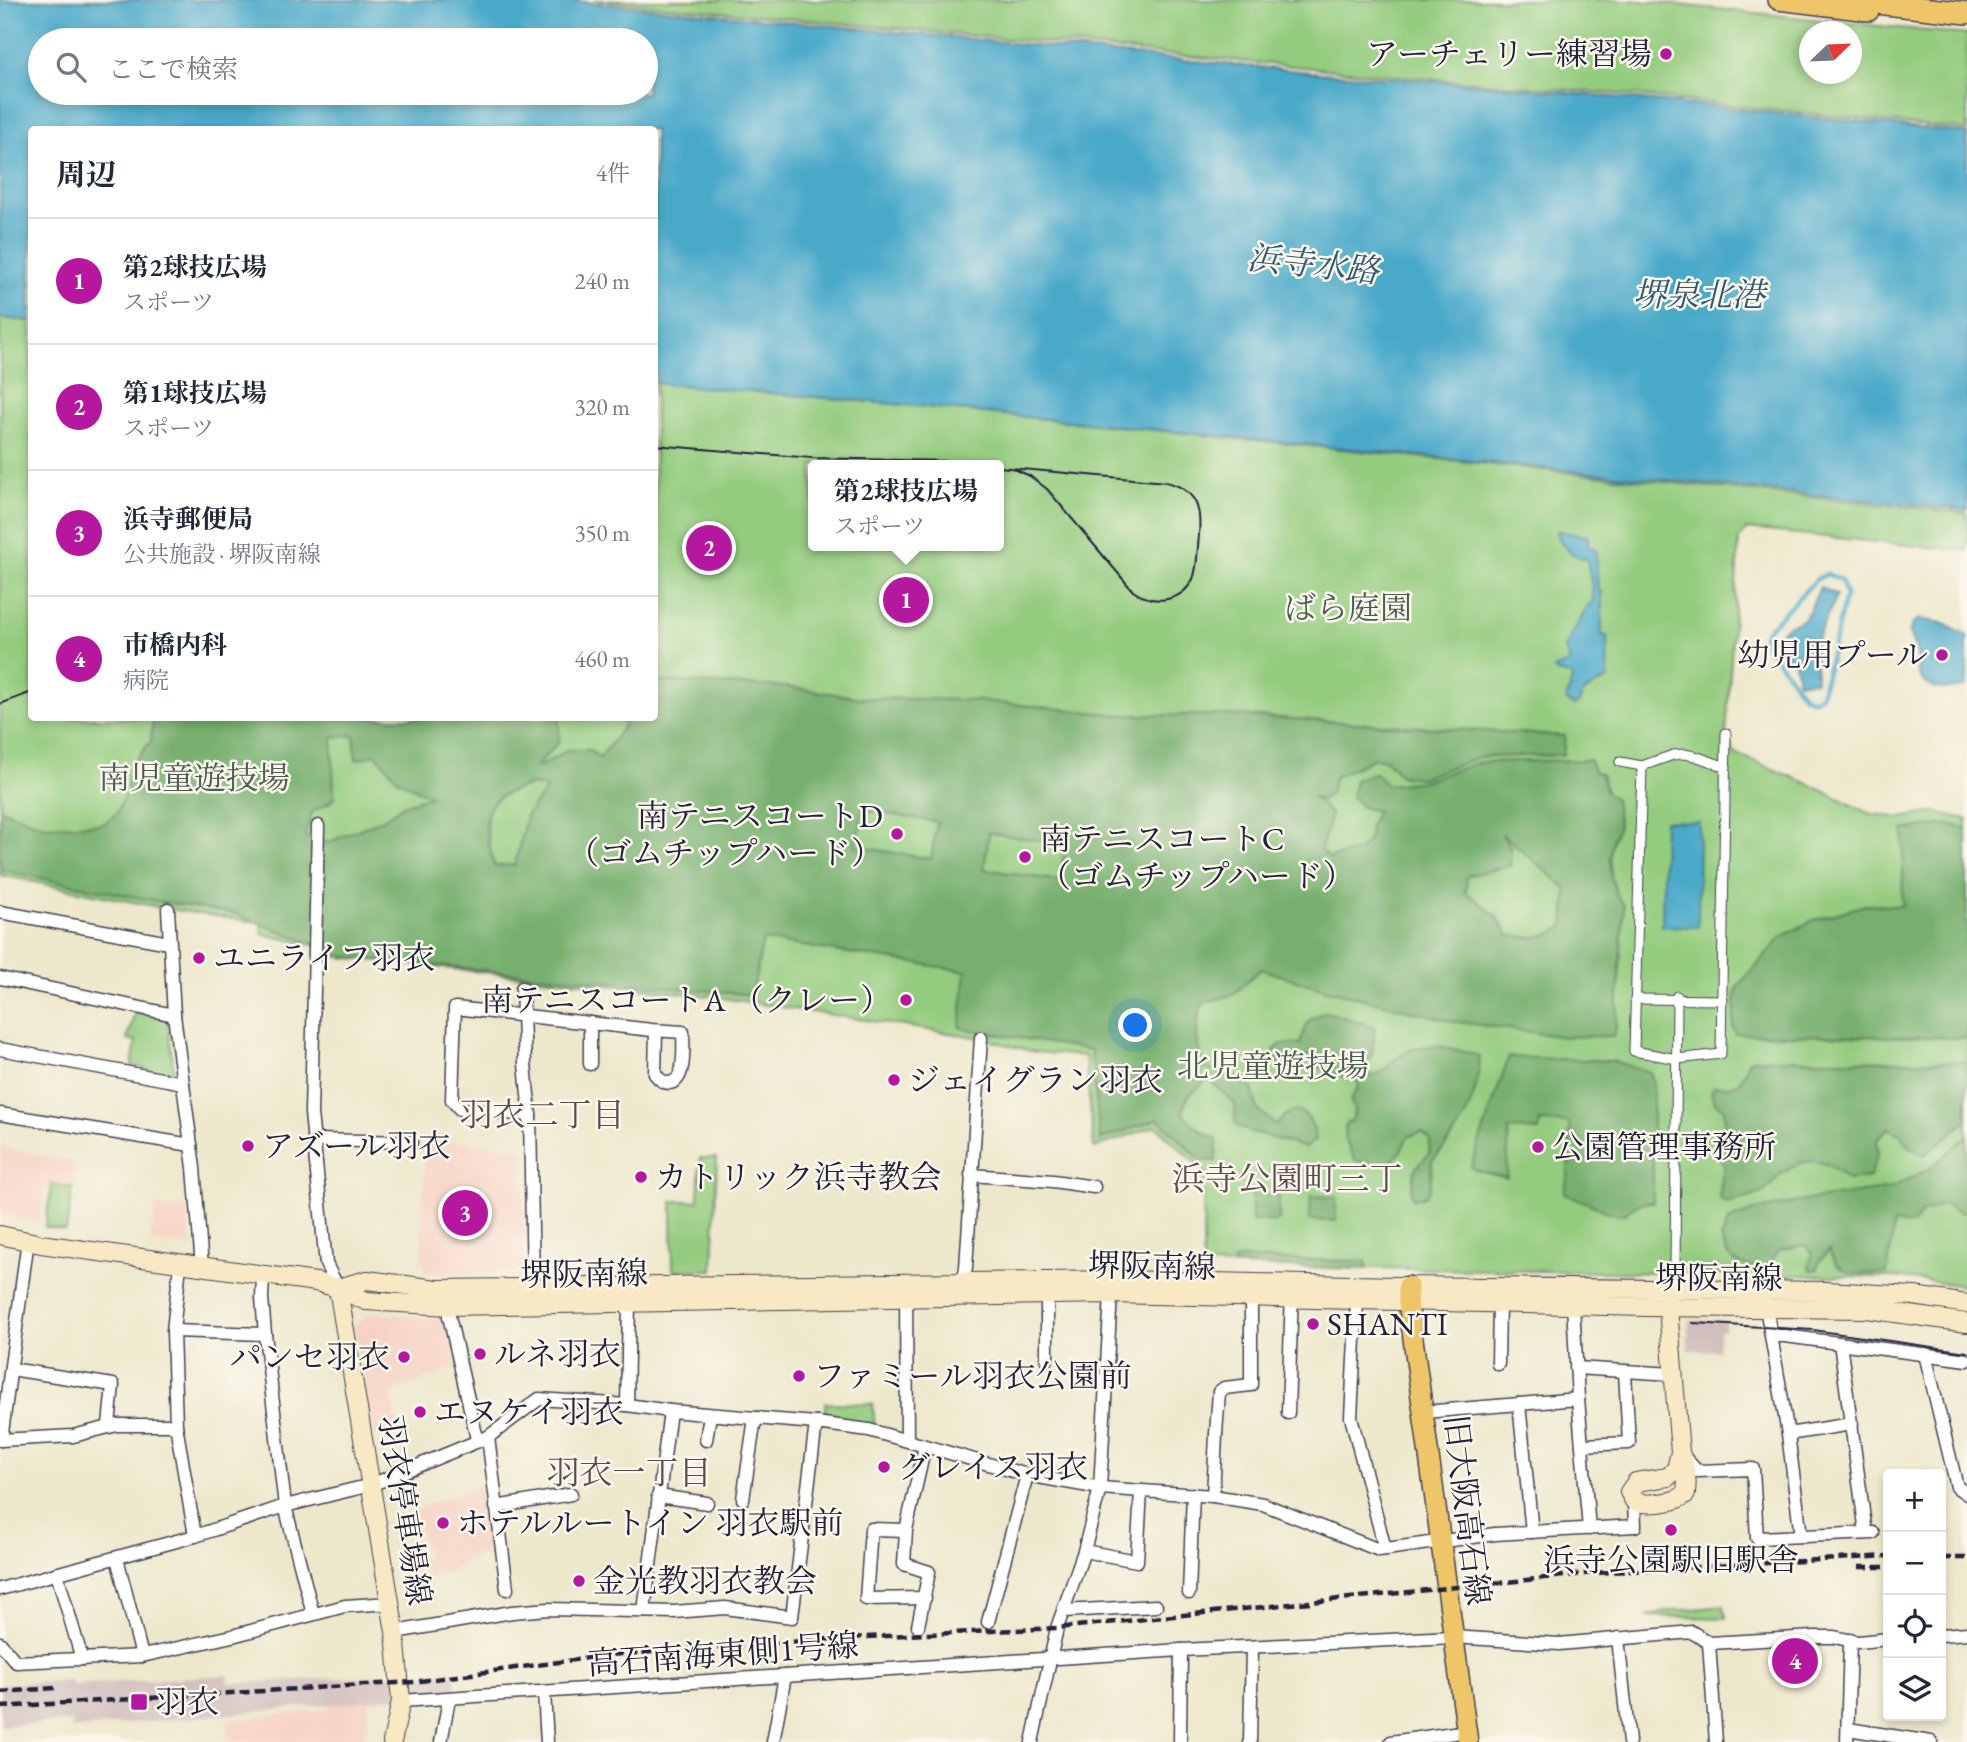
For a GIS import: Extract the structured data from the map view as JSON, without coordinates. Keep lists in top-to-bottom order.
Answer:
{
  "streets": {
    "main road": ["堺阪南線", "羽衣停車場線", "旧大阪高石線"],
    "street": ["高石南海東側1号線"]
  },
  "crossings": [
    ["堺阪南線", "羽衣停車場線"],
    ["堺阪南線", "旧大阪高石線"],
    ["羽衣停車場線", "高石南海東側1号線"],
    ["旧大阪高石線", "高石南海東側1号線"]
  ],
  "districts": ["羽衣二丁目", "浜寺公園町三丁", "羽衣一丁目"],
  "water": ["浜寺水路", "堺泉北港"],
  "parks": ["ばら庭園", "南児童遊技場", "北児童遊技場"],
  "places": {
    "other": [
      "アーチェリー練習場",
      "幼児用プール",
      "南テニスコートD （ゴムチップハード）",
      "南テニスコートC （ゴムチップハード）",
      "ユニライフ羽衣",
      "南テニスコートA （クレー）",
      "ジェイグラン羽衣",
      "アズール羽衣",
      "公園管理事務所",
      "カトリック浜寺教会",
      "SHANTI",
      "ルネ羽衣",
      "パンセ羽衣",
      "ファミール羽衣公園前",
      "エヌケイ羽衣",
      "グレイス羽衣",
      "ホテルルートイン 羽衣駅前",
      "浜寺公園駅旧駅舎",
      "金光教羽衣教会"
    ],
    "transit": ["羽衣"]
  },
  "north": "top right",
  "page": {
    "search": "ここで検索",
    "heading": ["周辺", "4件"],
    "list": [
      {
        "mark": "1",
        "name": "第2球技広場",
        "note": "スポーツ",
        "value": "240 m"
      },
      {
        "mark": "2",
        "name": "第1球技広場",
        "note": "スポーツ",
        "value": "320 m"
      },
      {
        "mark": "3",
        "name": "浜寺郵便局",
        "note": "公共施設 · 堺阪南線",
        "value": "350 m"
      },
      {
        "mark": "4",
        "name": "市橋内科",
        "note": "病院",
        "value": "460 m"
      }
    ],
    "popup": ["第2球技広場", "スポーツ"],
    "pins": [
      "2",
      "1",
      "3",
      "4"
    ],
    "map_buttons": ["+", "−"]
  }
}
